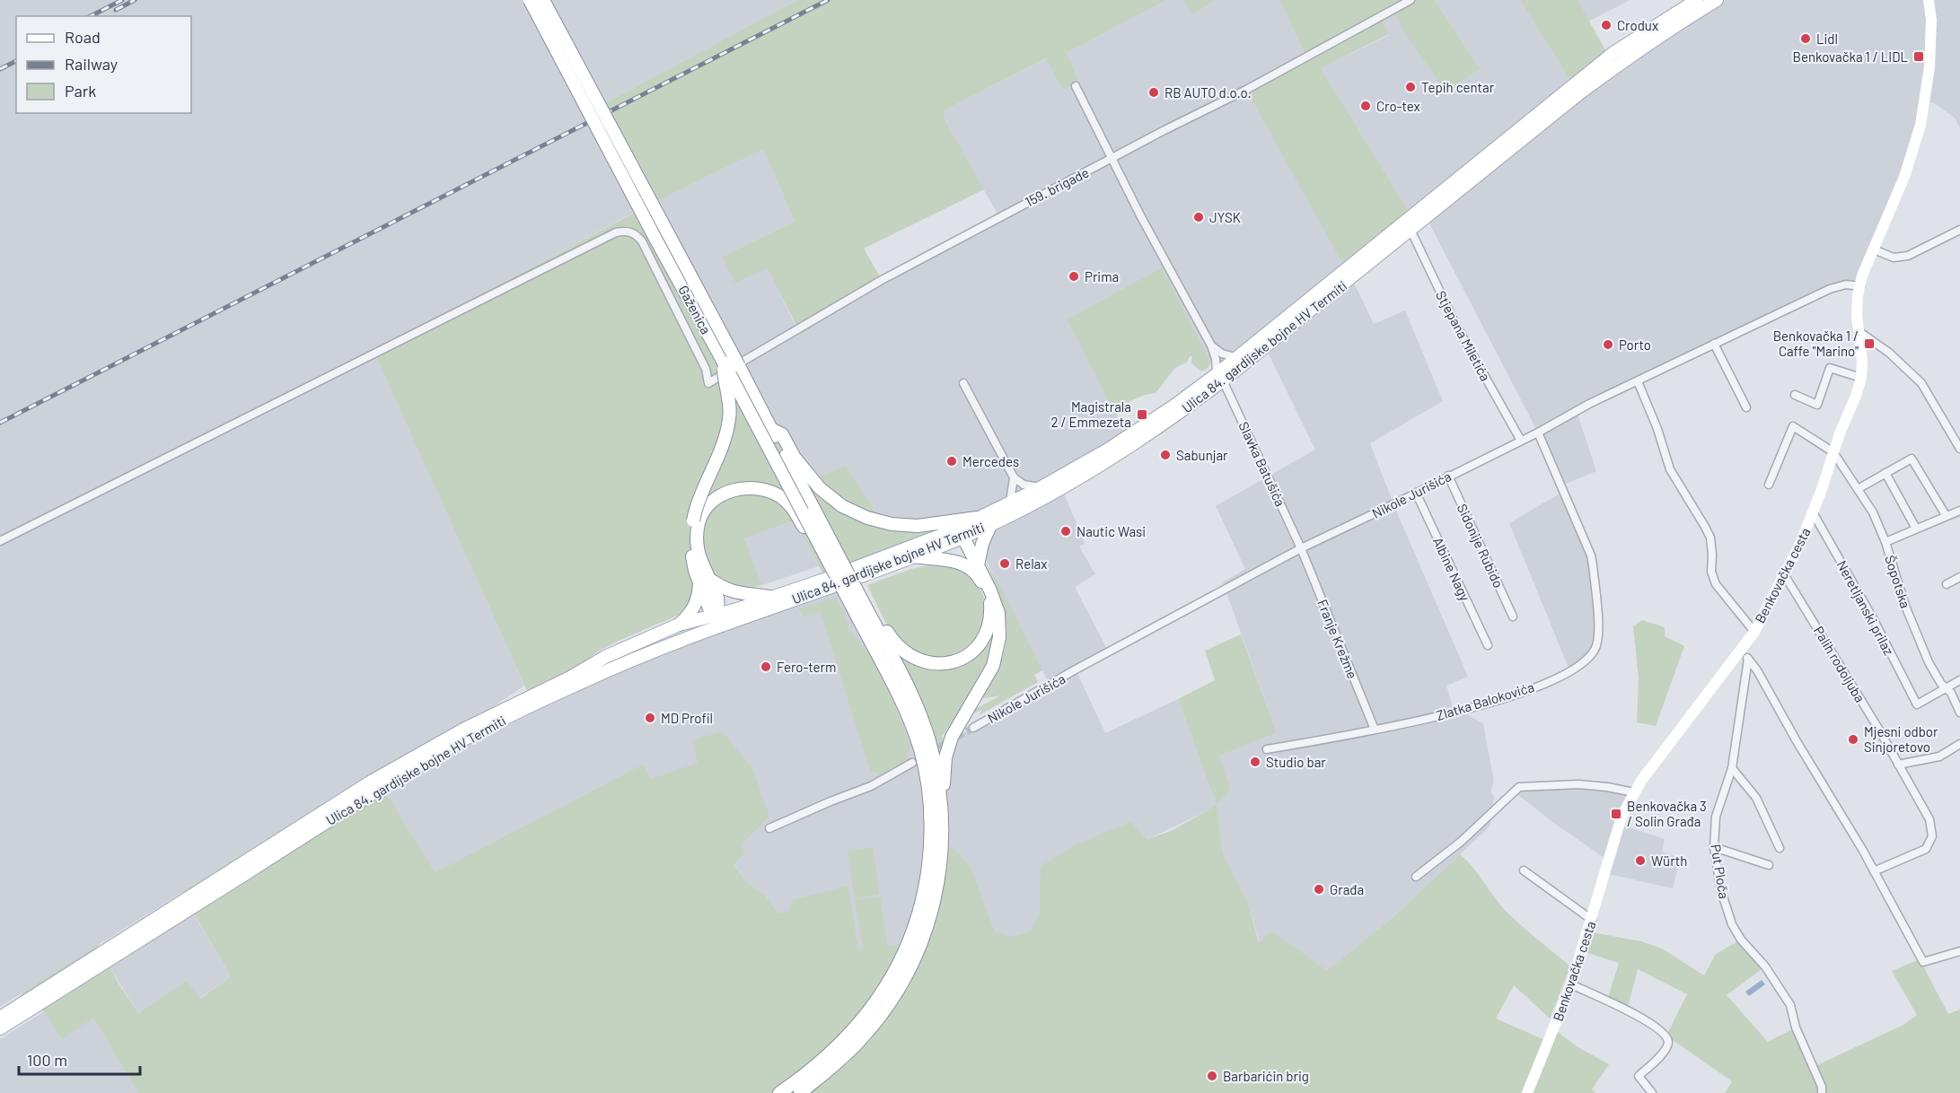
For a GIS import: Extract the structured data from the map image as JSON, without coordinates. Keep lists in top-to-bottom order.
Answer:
{
  "streets": {
    "main road": ["Gaženica", "Ulica 84. gardijske bojne HV Termiti", "Benkovačka cesta"],
    "street": [
      "159. brigade",
      "Stjepana Miletića",
      "Slavka Batušića",
      "Nikole Jurišića",
      "Sidonije Rubido",
      "Albine Nagy",
      "Šopotska",
      "Neretljanski prilaz",
      "Franje Krežme",
      "Palih rodoljuba",
      "Zlatka Balokovića",
      "Put Ploča"
    ]
  },
  "crossings": [
    ["159. brigade", "Slavka Batušića"],
    ["Stjepana Miletića", "Ulica 84. gardijske bojne HV Termiti"],
    ["Stjepana Miletića", "Nikole Jurišića"],
    ["Ulica 84. gardijske bojne HV Termiti", "Slavka Batušića"],
    ["Slavka Batušića", "Nikole Jurišića"],
    ["Slavka Batušića", "Franje Krežme"],
    ["Nikole Jurišića", "Sidonije Rubido"],
    ["Nikole Jurišića", "Albine Nagy"],
    ["Nikole Jurišića", "Benkovačka cesta"],
    ["Nikole Jurišića", "Franje Krežme"],
    ["Nikole Jurišića", "Zlatka Balokovića"],
    ["Benkovačka cesta", "Šopotska"],
    ["Benkovačka cesta", "Neretljanski prilaz"],
    ["Benkovačka cesta", "Palih rodoljuba"],
    ["Benkovačka cesta", "Put Ploča"],
    ["Šopotska", "Neretljanski prilaz"],
    ["Franje Krežme", "Zlatka Balokovića"]
  ],
  "places": {
    "other": [
      "Crodux",
      "Lidl",
      "Tepih centar",
      "RB AUTO d.o.o.",
      "Cro-tex",
      "JYSK",
      "Prima",
      "Porto",
      "Sabunjar",
      "Mercedes",
      "Nautic Wasi",
      "Relax",
      "Fero-term",
      "MD Profil",
      "Mjesni odbor Sinjoretovo",
      "Studio bar",
      "Würth",
      "Građa",
      "Barbarićin brig"
    ],
    "transit": [
      "Benkovačka 1 / LIDL",
      "Benkovačka 1 / Caffe \"Marino\"",
      "Magistrala 2 / Emmezeta",
      "Benkovačka 3 / Solin Građa"
    ]
  },
  "legend": ["Road", "Railway", "Park"],
  "scale_bar": "100 m"
}
